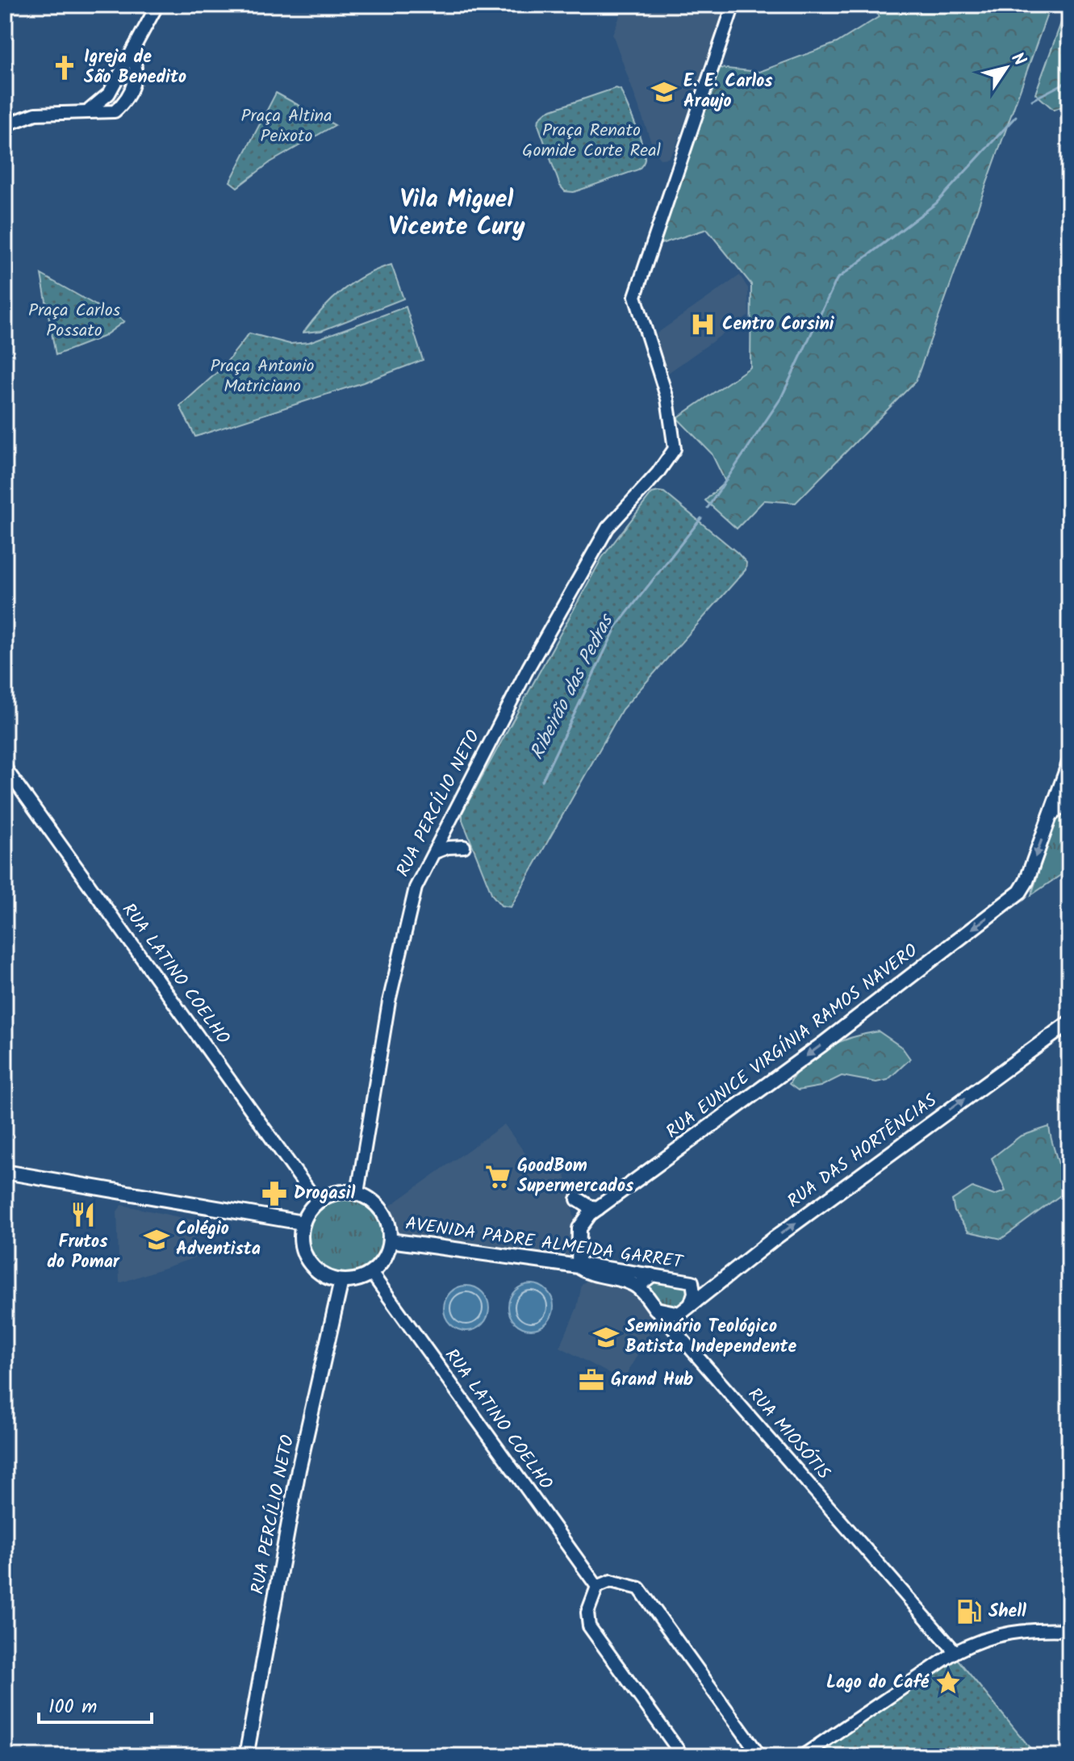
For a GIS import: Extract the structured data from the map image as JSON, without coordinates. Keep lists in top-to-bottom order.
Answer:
{
  "streets": {
    "main road": [
      "RUA PERCÍLIO NETO",
      "RUA EUNICE VIRGÍNIA RAMOS NAVERO",
      "RUA DAS HORTÊNCIAS",
      "AVENIDA PADRE ALMEIDA GARRET",
      "RUA MIOSÓTIS"
    ],
    "street": ["RUA LATINO COELHO"]
  },
  "crossings": [
    ["RUA PERCÍLIO NETO", "RUA LATINO COELHO"],
    ["RUA PERCÍLIO NETO", "AVENIDA PADRE ALMEIDA GARRET"],
    ["RUA LATINO COELHO", "AVENIDA PADRE ALMEIDA GARRET"],
    ["RUA EUNICE VIRGÍNIA RAMOS NAVERO", "AVENIDA PADRE ALMEIDA GARRET"],
    ["RUA DAS HORTÊNCIAS", "AVENIDA PADRE ALMEIDA GARRET"]
  ],
  "one_way": ["RUA EUNICE VIRGÍNIA RAMOS NAVERO", "RUA DAS HORTÊNCIAS"],
  "districts": ["Vila Miguel Vicente Cury"],
  "water": ["Ribeirão das Pedras"],
  "parks": [
    "Praça Altina Peixoto",
    "Praça Renato Gomide Corte Real",
    "Praça Carlos Possato",
    "Praça Antonio Matriciano"
  ],
  "places": {
    "church": ["Igreja de São Benedito"],
    "school or university": ["E. E. Carlos Araujo", "Colégio Adventista", "Seminário Teológico Batista Independente"],
    "hospital": ["Centro Corsini"],
    "supermarket": ["GoodBom Supermercados"],
    "pharmacy": ["Drogasil"],
    "restaurant": ["Frutos do Pomar"],
    "office": ["Grand Hub"],
    "fuel station": ["Shell"],
    "place": ["Lago do Café"]
  },
  "scale_bar": "100 m",
  "north": "top right"
}
